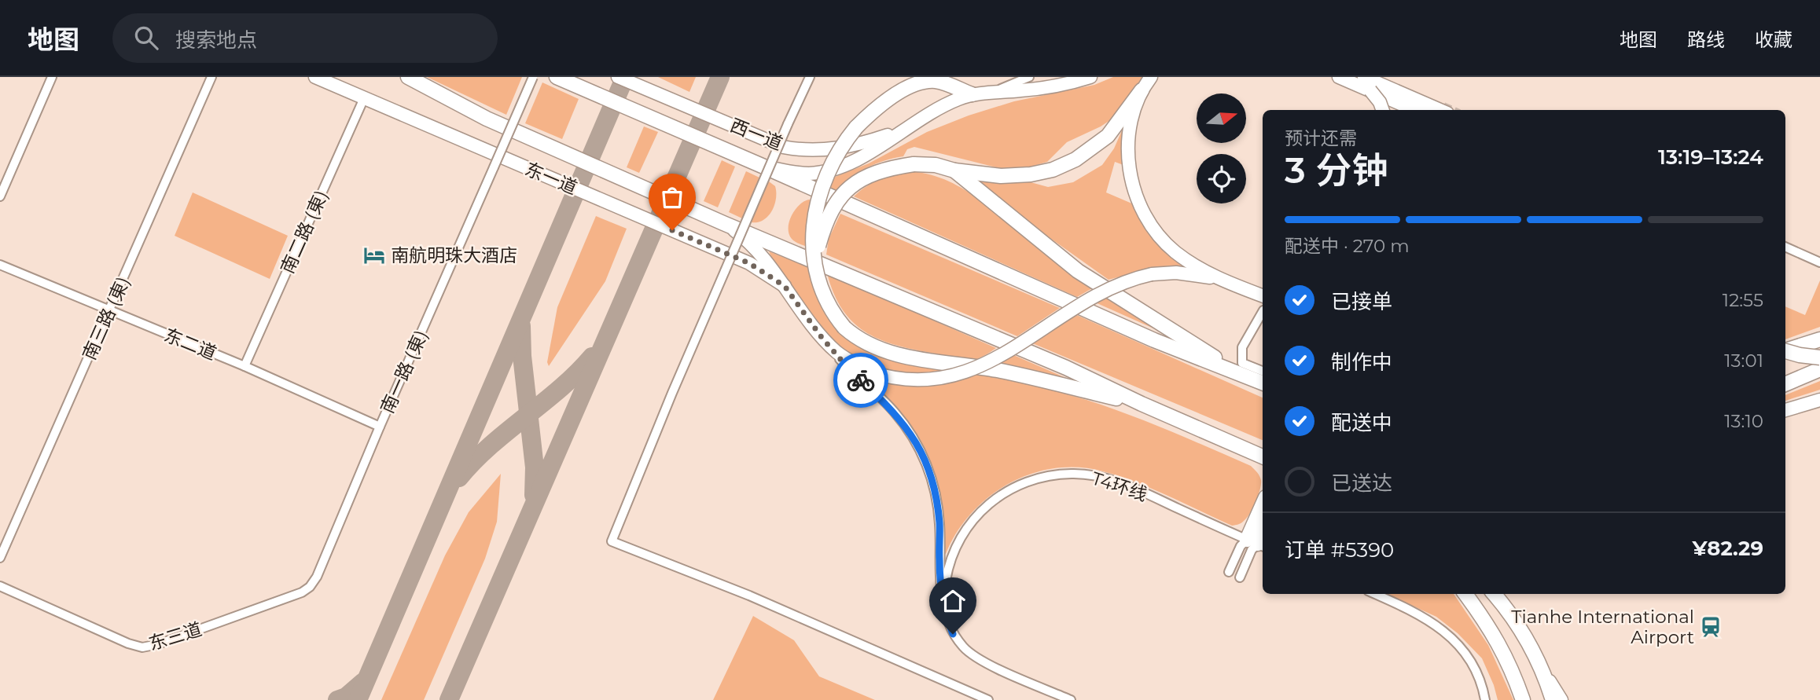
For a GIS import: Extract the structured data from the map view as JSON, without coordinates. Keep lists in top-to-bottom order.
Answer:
{
  "streets": {
    "main road": ["西一道", "东一道"],
    "street": [
      "南二路 (東)",
      "南三路 (東)",
      "东二道",
      "南一路 (東)",
      "T4环线",
      "东三道"
    ]
  },
  "crossings": [
    ["东一道", "南二路 (東)"],
    ["南二路 (東)", "东二道"],
    ["南三路 (東)", "东二道"],
    ["东二道", "南一路 (東)"],
    ["南一路 (東)", "东三道"]
  ],
  "places": {
    "hotel": ["南航明珠大酒店"],
    "station": ["Tianhe International Airport"]
  },
  "north": "right",
  "page": {
    "header": "地图",
    "search": "搜索地点",
    "nav": ["地图", "路线", "收藏"],
    "heading": ["3 分钟", "预计还需", "13:19–13:24"],
    "panel": ["订单 #5390", "¥82.29"],
    "bar": "配送中 · 270 m",
    "list": [
      ["已接单", "12:55"],
      ["制作中", "13:01"],
      ["配送中", "13:10"],
      "已送达"
    ]
  }
}
